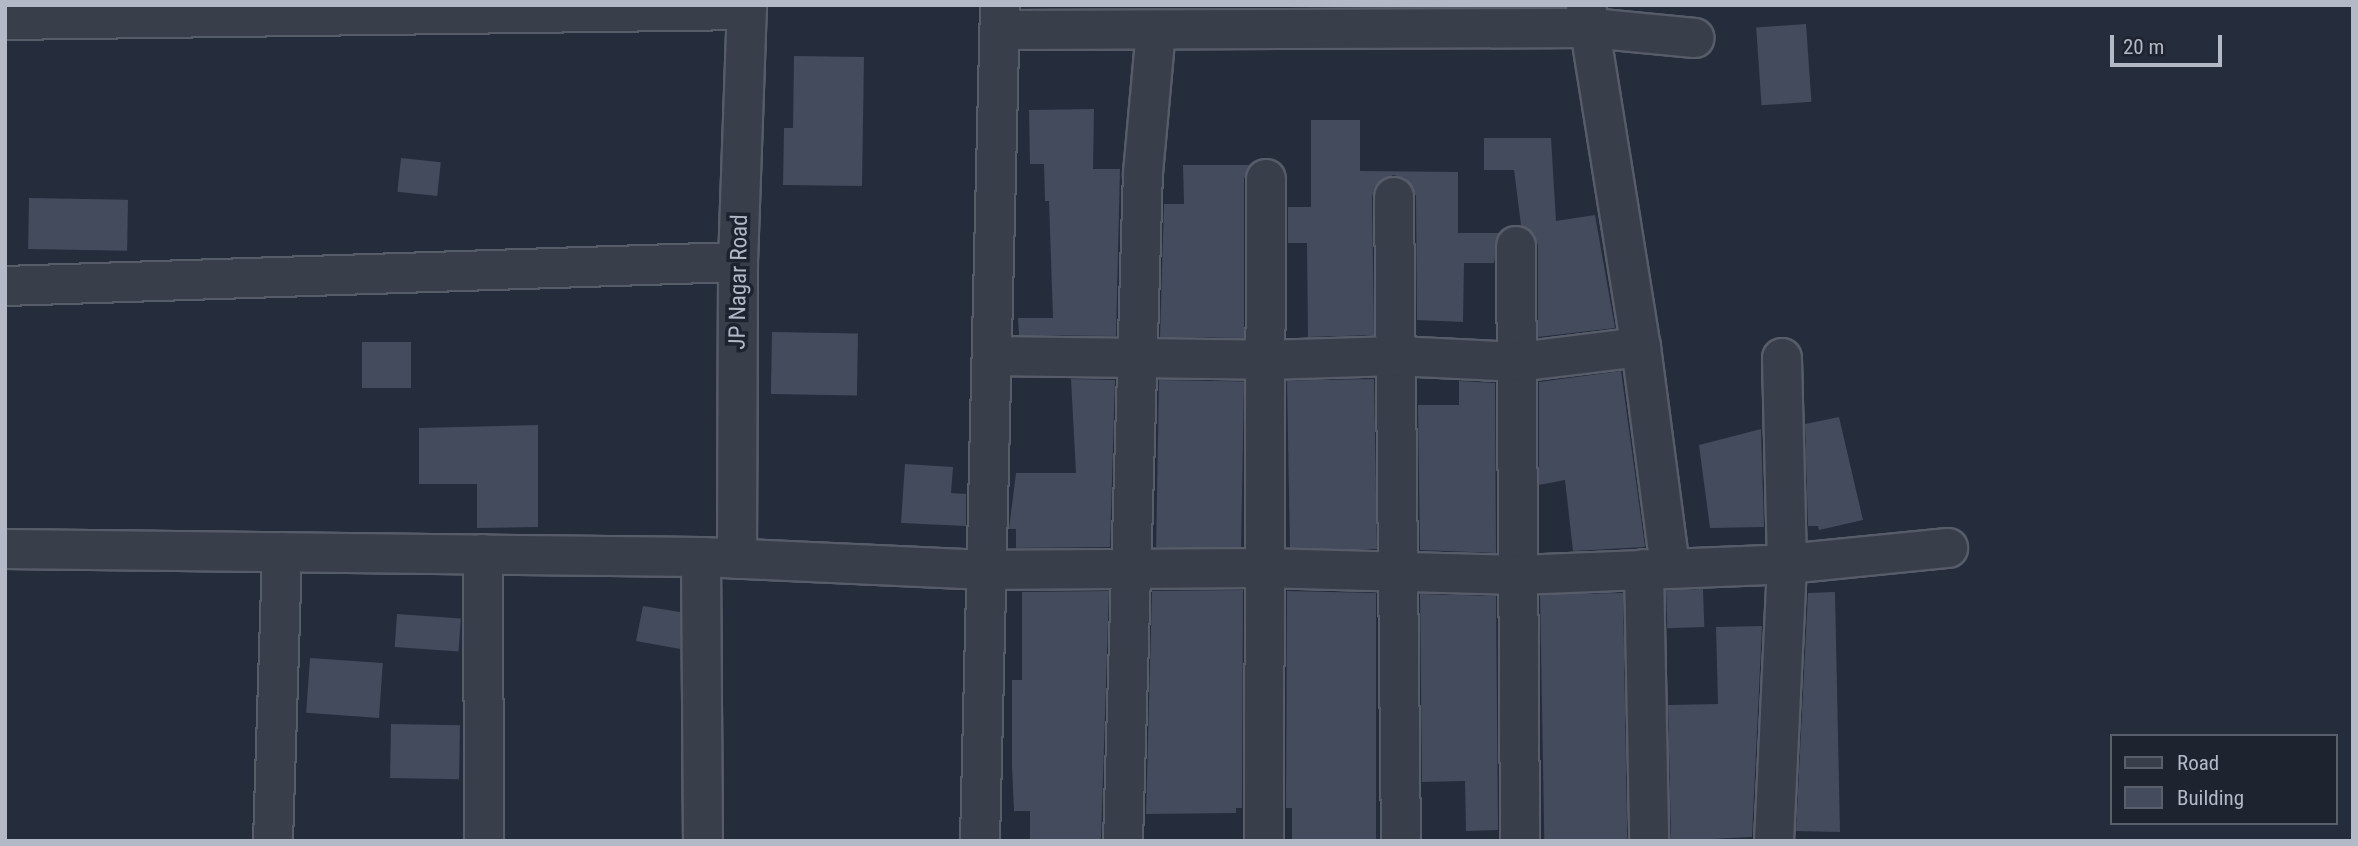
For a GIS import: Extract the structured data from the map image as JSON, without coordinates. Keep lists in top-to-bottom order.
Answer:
{
  "streets": {
    "street": ["JP Nagar Road"]
  },
  "legend": ["Road", "Building"],
  "scale_bar": "20 m"
}
